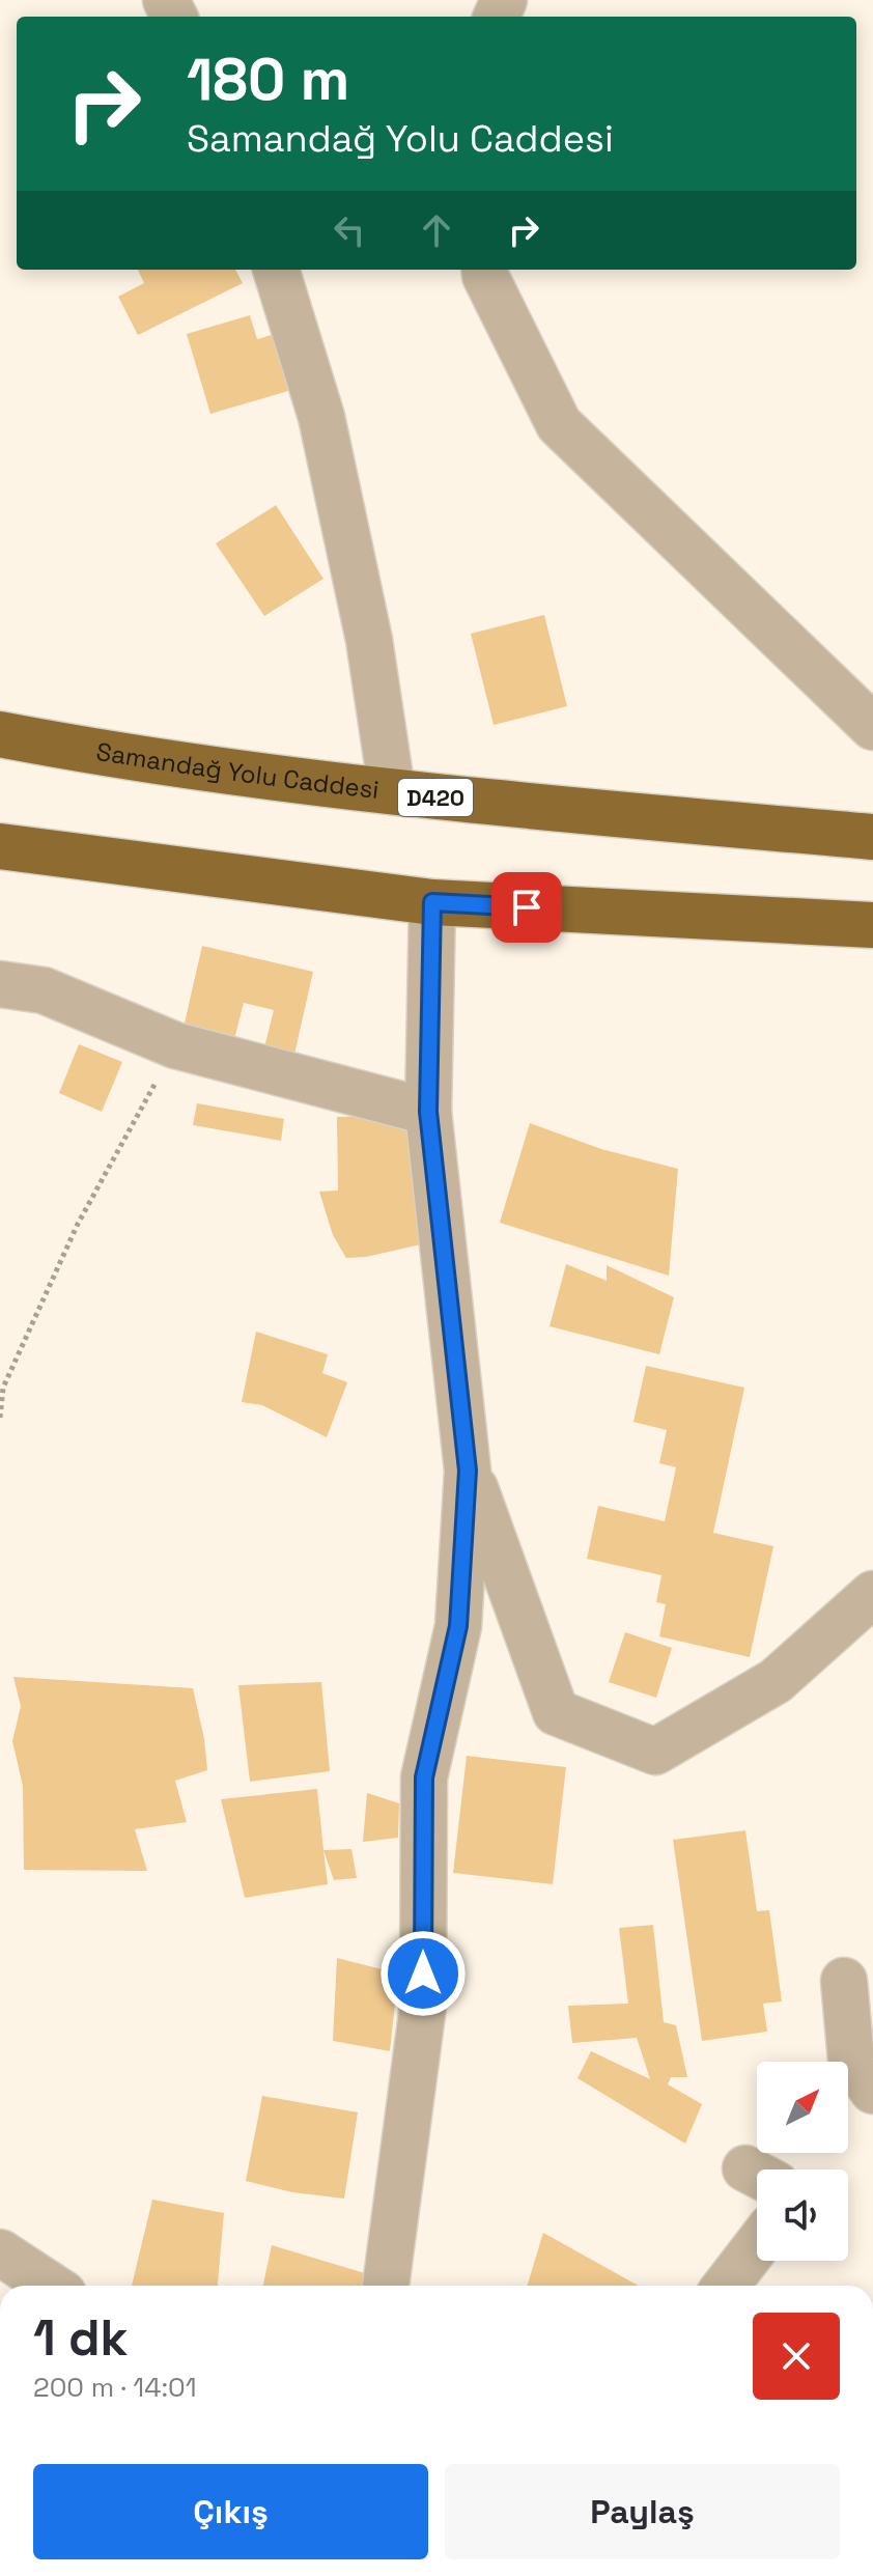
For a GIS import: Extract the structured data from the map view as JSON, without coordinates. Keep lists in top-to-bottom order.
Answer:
{
  "streets": {
    "highway": ["Samandağ Yolu Caddesi", "D420"]
  },
  "north": "top right",
  "page": {
    "turn": ["180 m", "Samandağ Yolu Caddesi"],
    "heading": ["1 dk", "200 m · 14:01"],
    "buttons": ["Çıkış", "Paylaş"]
  }
}
